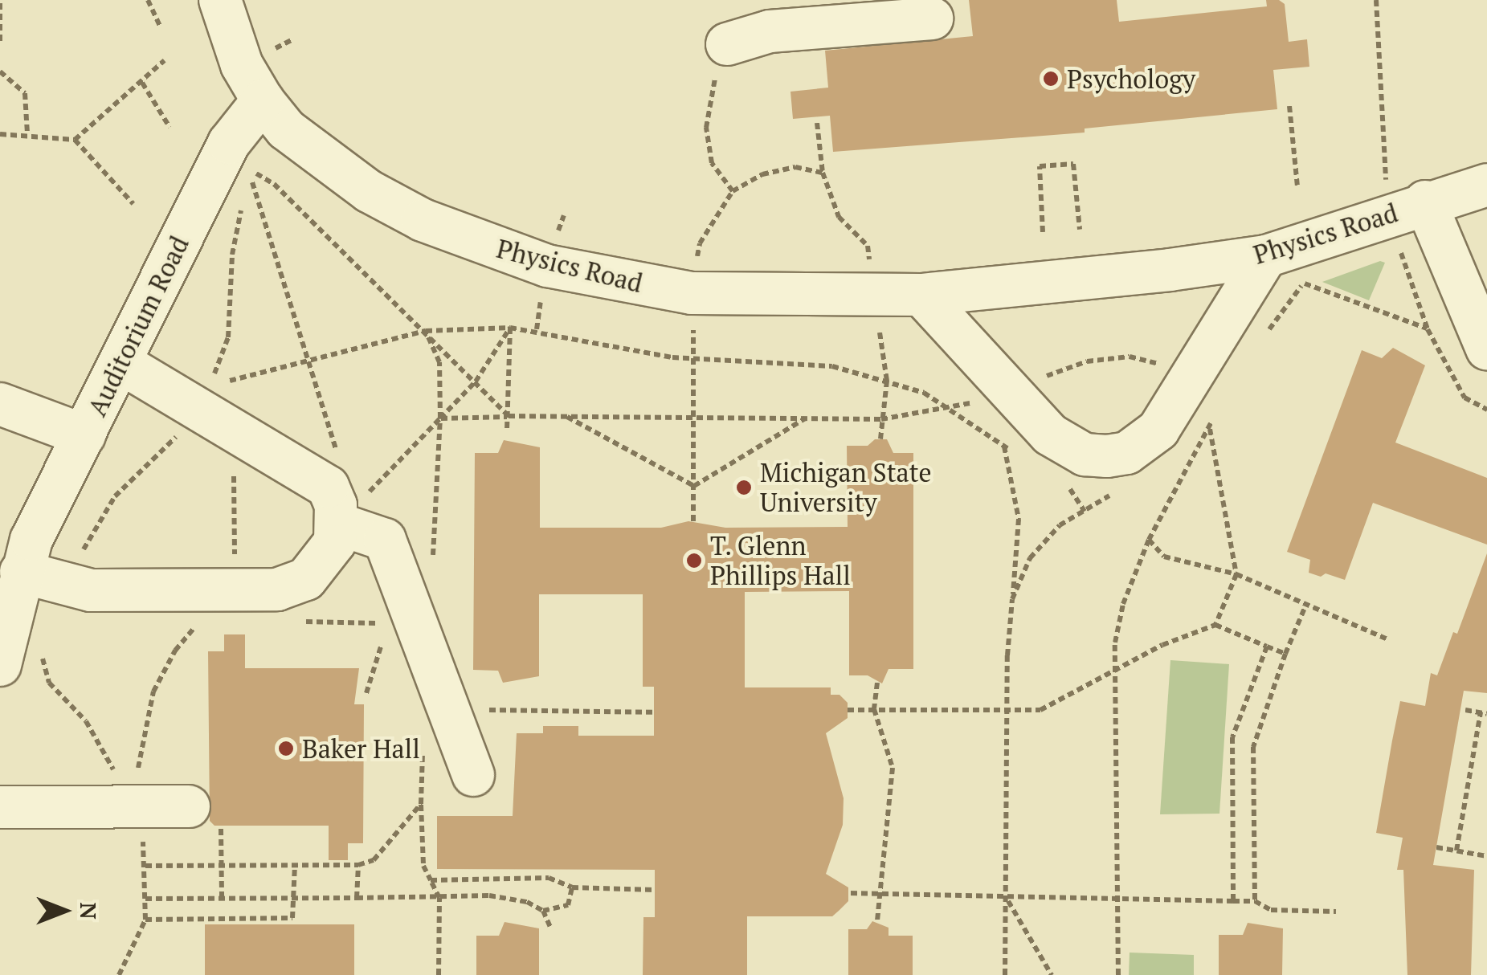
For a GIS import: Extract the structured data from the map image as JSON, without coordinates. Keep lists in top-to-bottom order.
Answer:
{
  "streets": {
    "street": ["Physics Road", "Auditorium Road"]
  },
  "crossings": [
    ["Physics Road", "Auditorium Road"]
  ],
  "places": [
    "Psychology",
    "Michigan State University",
    "T. Glenn Phillips Hall",
    "Baker Hall"
  ],
  "north": "right"
}
